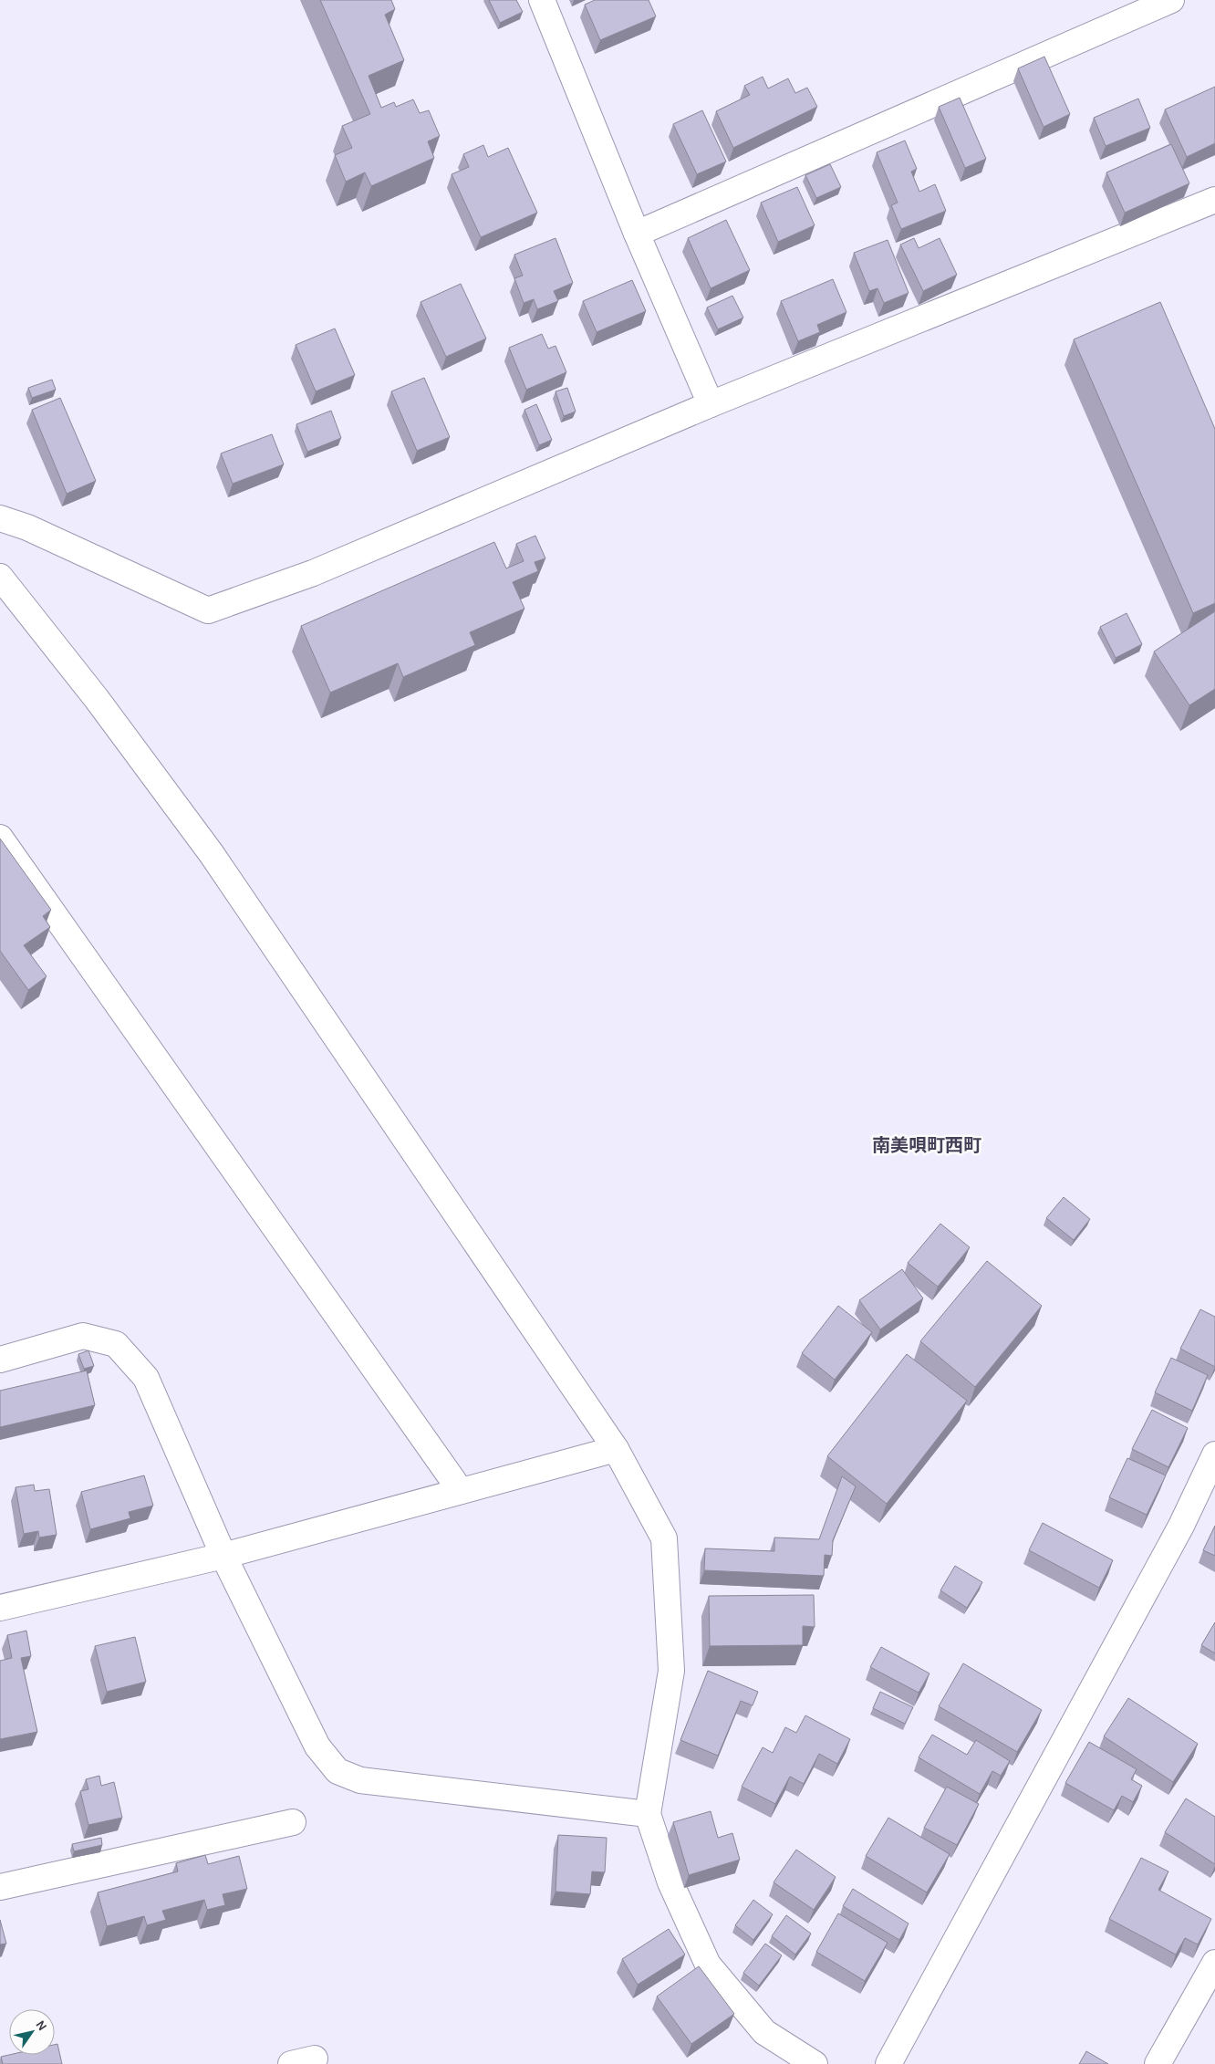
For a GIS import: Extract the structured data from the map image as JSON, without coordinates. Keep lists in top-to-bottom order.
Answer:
{
  "districts": ["南美唄町西町"],
  "north": "top right"
}
